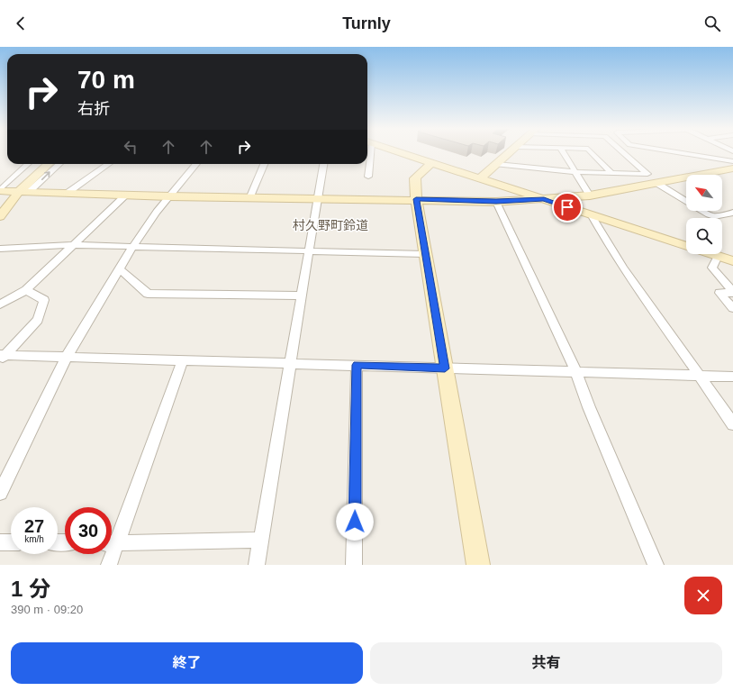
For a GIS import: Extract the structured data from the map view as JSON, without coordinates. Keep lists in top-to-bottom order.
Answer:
{
  "districts": ["村久野町鈴道"],
  "north": "top left",
  "page": {
    "header": "Turnly",
    "turn": ["70 m", "右折"],
    "speed": "27 km/h",
    "limit": "30",
    "heading": ["1 分", "390 m · 09:20"],
    "buttons": ["終了", "共有"]
  }
}
